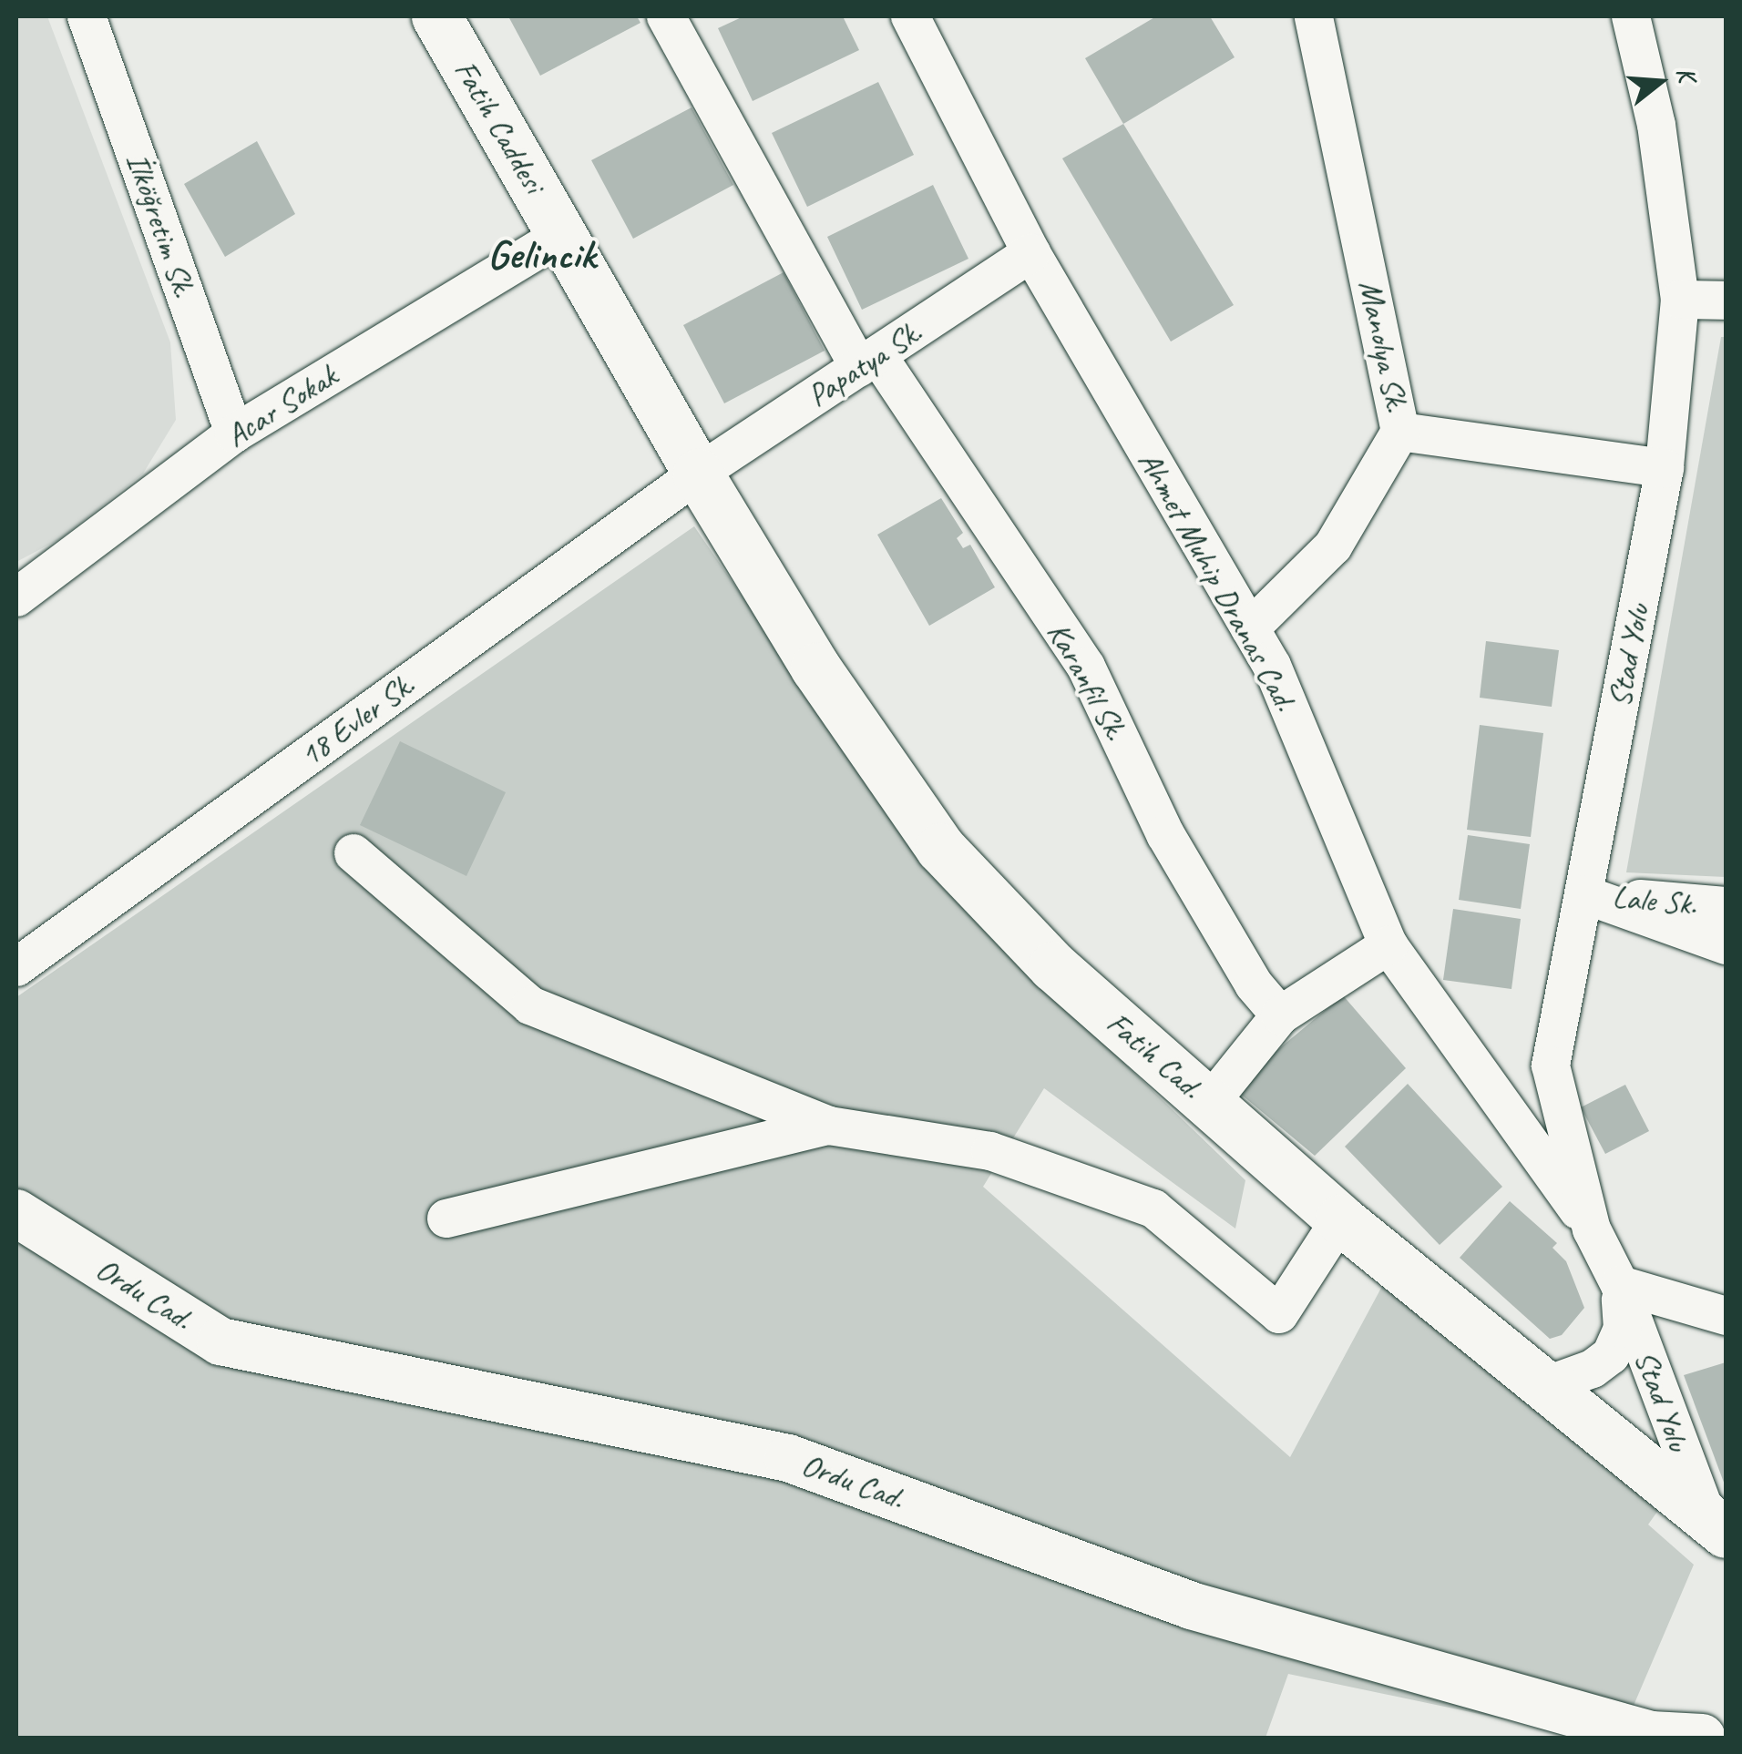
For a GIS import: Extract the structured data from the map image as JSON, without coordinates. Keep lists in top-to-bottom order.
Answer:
{
  "streets": {
    "highway": ["Fatih Caddesi", "Fatih Cad."],
    "main road": ["Ordu Cad."],
    "street": [
      "İlköğretim Sk.",
      "Manolya Sk.",
      "Papatya Sk.",
      "Acar Sokak",
      "Ahmet Muhip Dranas Cad.",
      "Stad Yolu",
      "Karanfil Sk.",
      "18 Evler Sk.",
      "Lale Sk."
    ]
  },
  "crossings": [
    ["Fatih Caddesi", "Papatya Sk."],
    ["Fatih Caddesi", "Acar Sokak"],
    ["Fatih Caddesi", "18 Evler Sk."],
    ["Fatih Caddesi", "Fatih Cad."],
    ["İlköğretim Sk.", "Acar Sokak"],
    ["Manolya Sk.", "Ahmet Muhip Dranas Cad."],
    ["Papatya Sk.", "Ahmet Muhip Dranas Cad."],
    ["Papatya Sk.", "Karanfil Sk."],
    ["Papatya Sk.", "18 Evler Sk."],
    ["Papatya Sk.", "Fatih Cad."],
    ["Ahmet Muhip Dranas Cad.", "Stad Yolu"],
    ["Stad Yolu", "Lale Sk."],
    ["Stad Yolu", "Fatih Cad."],
    ["18 Evler Sk.", "Fatih Cad."]
  ],
  "districts": ["Gelincik"],
  "north": "right"
}
